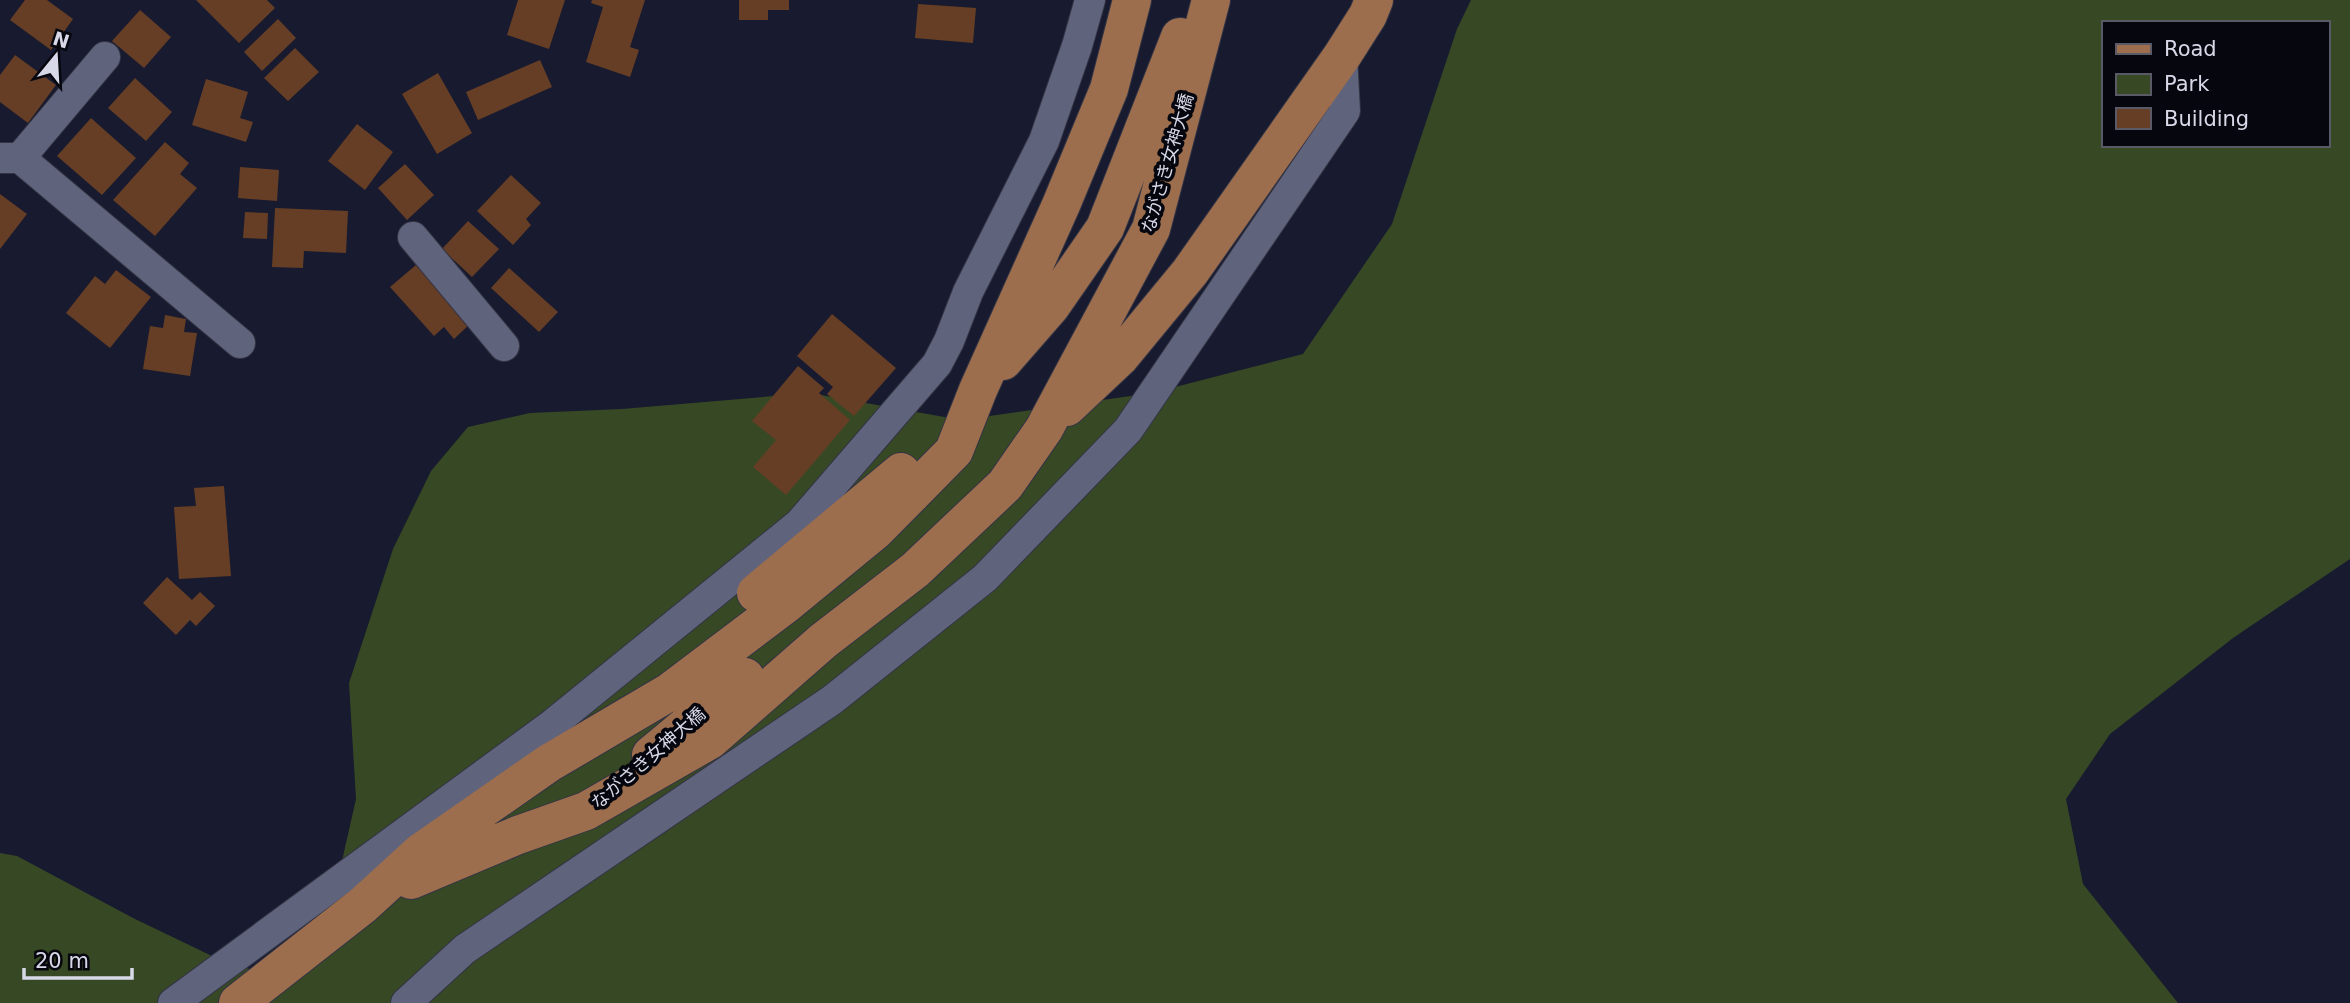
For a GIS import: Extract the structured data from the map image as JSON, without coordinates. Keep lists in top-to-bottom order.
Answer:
{
  "streets": {
    "main road": ["ながさき女神大橋"]
  },
  "legend": ["Road", "Park", "Building"],
  "scale_bar": "20 m",
  "north": "top"
}
